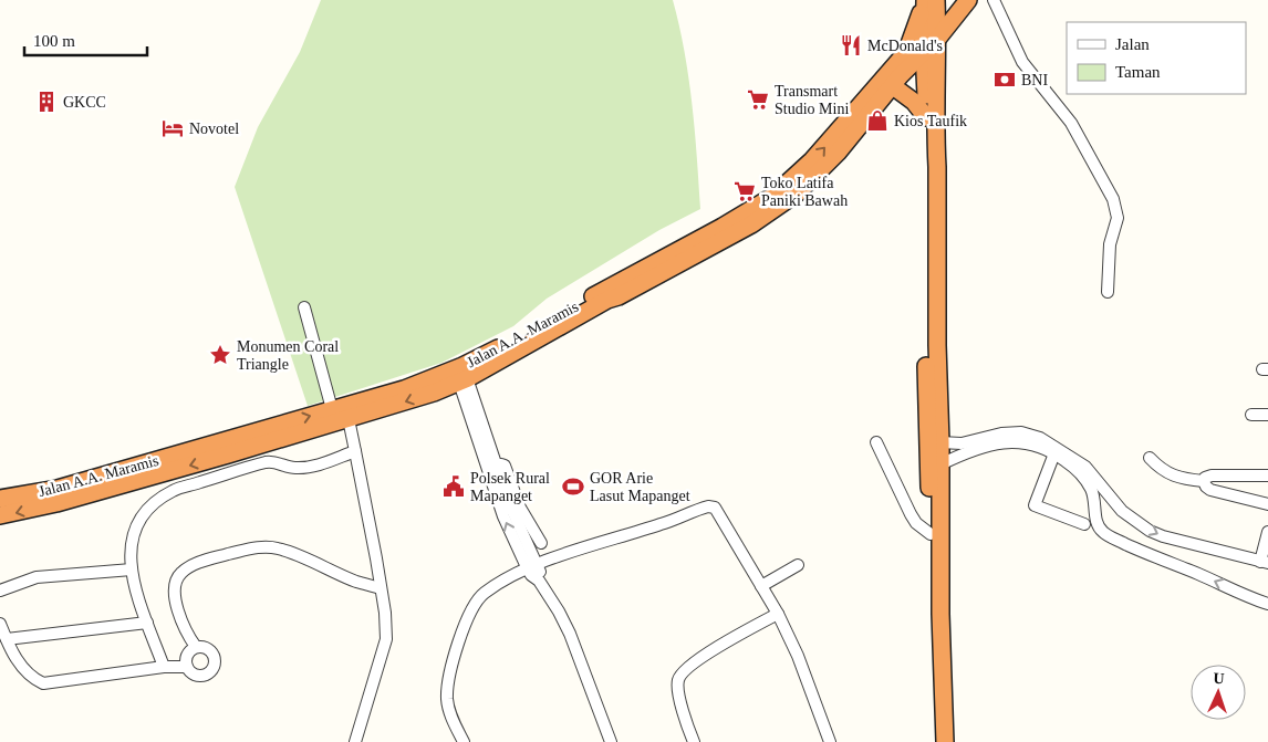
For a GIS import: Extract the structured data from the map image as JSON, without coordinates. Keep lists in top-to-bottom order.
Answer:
{
  "streets": {
    "highway": ["Jalan A.A. Maramis"]
  },
  "places": {
    "restaurant": ["McDonald's"],
    "bank": ["BNI"],
    "supermarket": ["Transmart Studio Mini", "Toko Latifa Paniki Bawah"],
    "building": ["GKCC"],
    "shop": ["Kios Taufik"],
    "hotel": ["Novotel"],
    "place": ["Monumen Coral Triangle"],
    "public building": ["Polsek Rural Mapanget"],
    "sports": ["GOR Arie Lasut Mapanget"]
  },
  "legend": ["Jalan", "Taman"],
  "scale_bar": "100 m",
  "north": "top"
}
